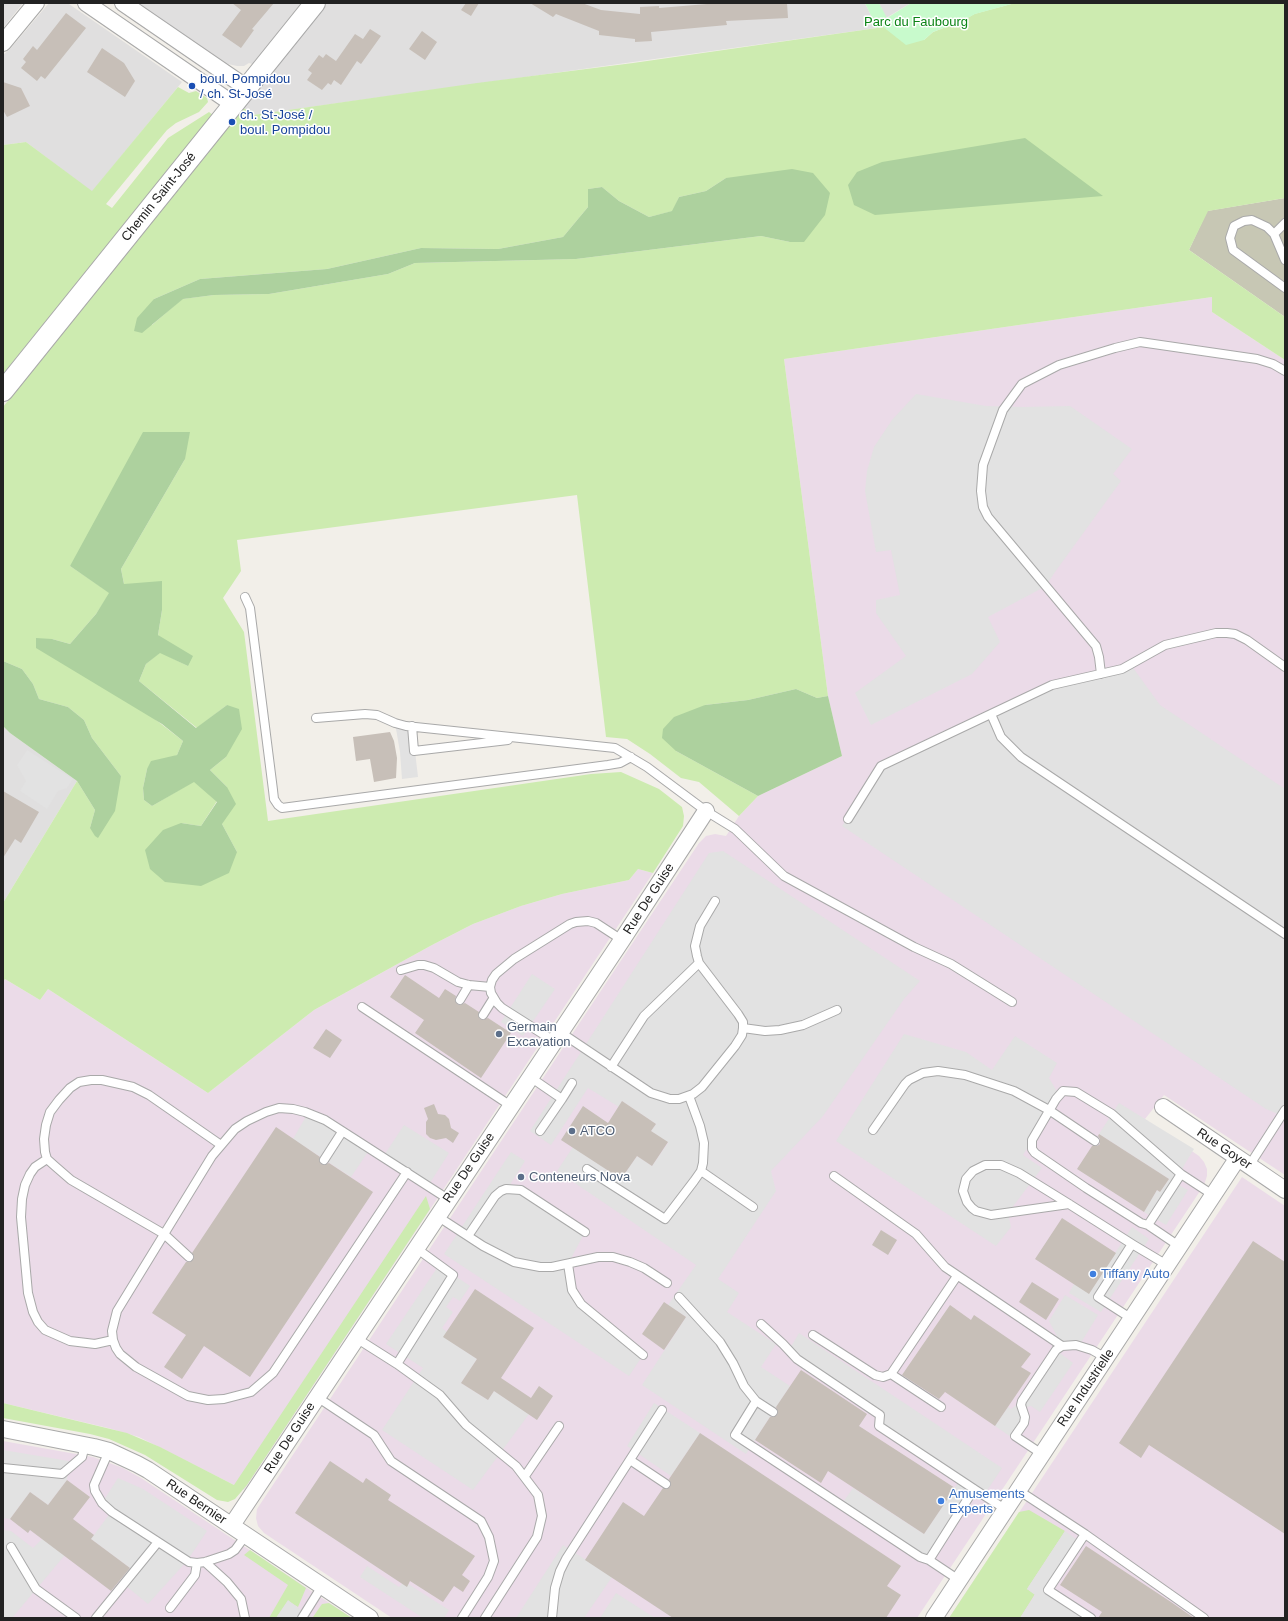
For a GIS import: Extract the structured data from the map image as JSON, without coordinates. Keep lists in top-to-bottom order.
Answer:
{
  "streets": {
    "street": [
      "Chemin Saint-José",
      "Rue De Guise",
      "Rue Goyer",
      "Rue Industrielle",
      "Rue Bernier"
    ]
  },
  "crossings": [
    ["Rue De Guise", "Rue Bernier"],
    ["Rue Goyer", "Rue Industrielle"]
  ],
  "parks": ["Parc du Faubourg"],
  "places": [
    "boul. Pompidou / ch. St-José",
    "ch. St-José / boul. Pompidou",
    "Germain Excavation",
    "ATCO",
    "Conteneurs Nova",
    "Tiffany Auto",
    "Amusements Experts"
  ]
}
